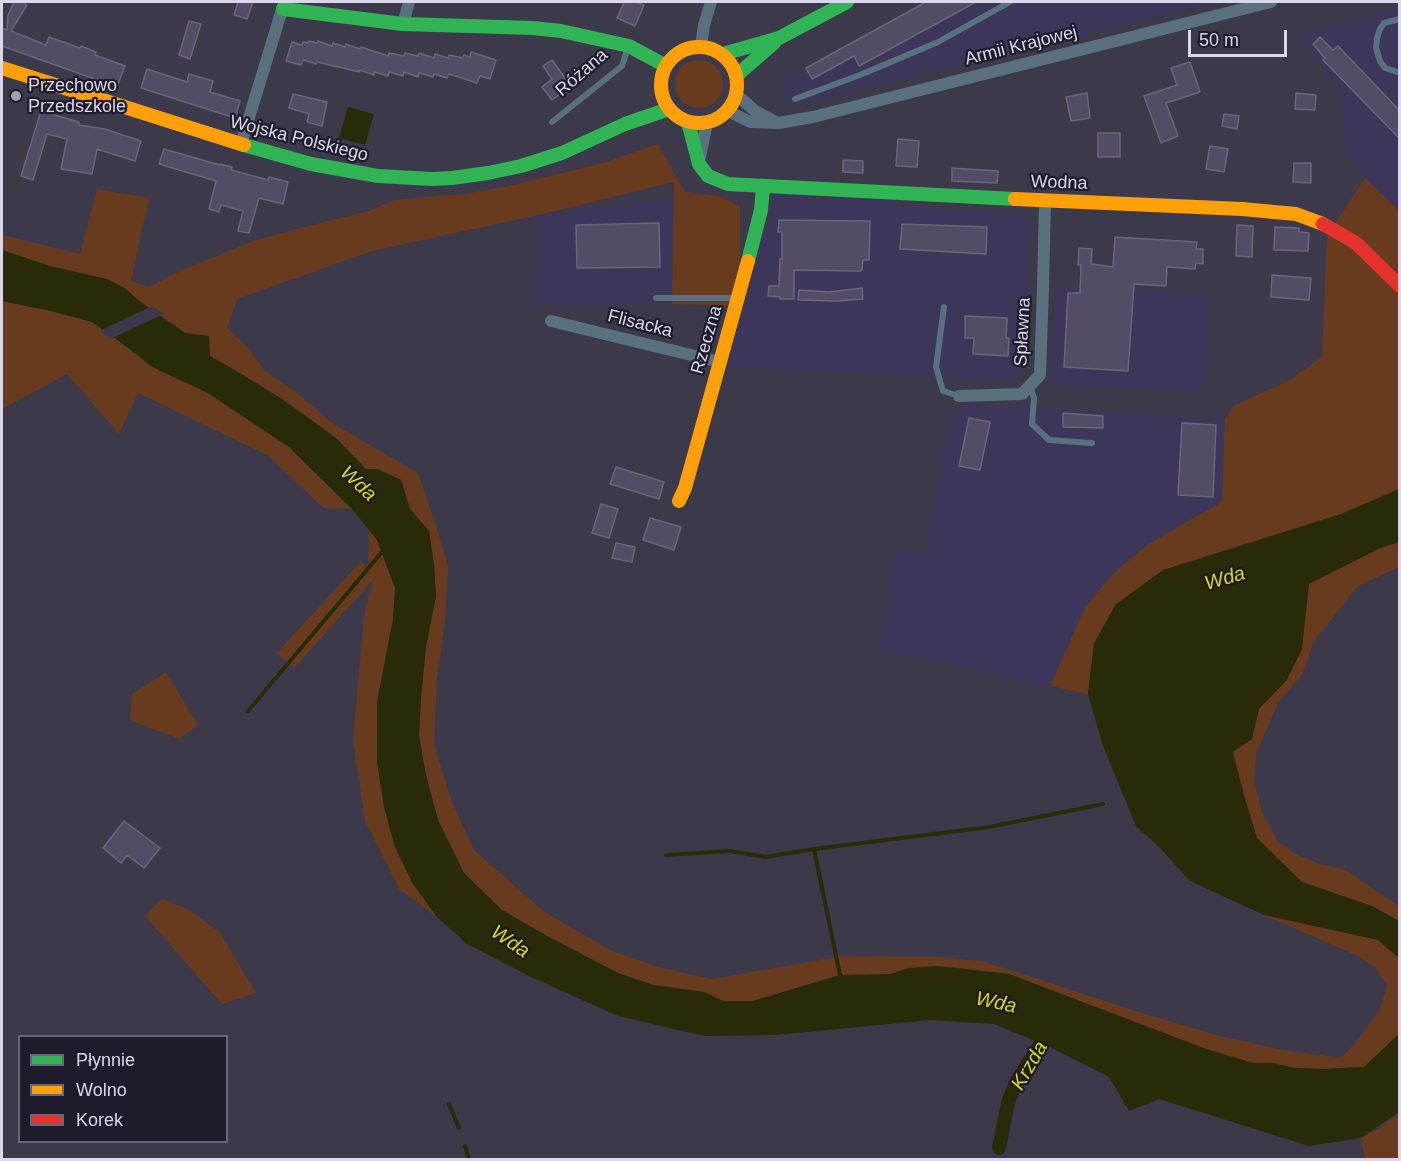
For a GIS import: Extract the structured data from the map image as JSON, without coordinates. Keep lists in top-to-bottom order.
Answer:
{
  "streets": {
    "street": [
      "Armii Krajowej",
      "Wojska Polskiego",
      "Wodna",
      "Flisacka",
      "Spławna",
      "Rzeczna"
    ],
    "lane": ["Różana"]
  },
  "crossings": [
    ["Armii Krajowej", "Wojska Polskiego"],
    ["Wodna", "Spławna"],
    ["Wodna", "Rzeczna"],
    ["Flisacka", "Rzeczna"]
  ],
  "water": ["Wda", "Krzda"],
  "places": ["Przechowo Przedszkole"],
  "legend": ["Płynnie", "Wolno", "Korek"],
  "scale_bar": "50 m"
}
